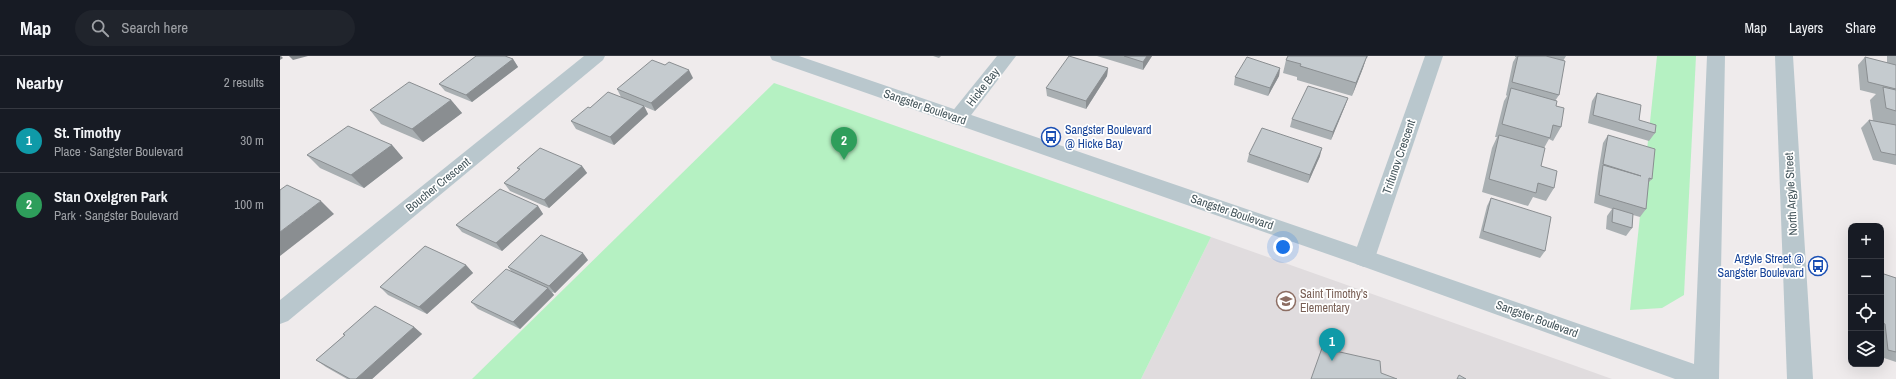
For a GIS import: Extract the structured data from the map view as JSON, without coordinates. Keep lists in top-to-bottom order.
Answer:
{
  "streets": {
    "street": [
      "Hicke Bay",
      "Sangster Boulevard",
      "Trifunov Crescent",
      "Boucher Crescent",
      "North Argyle Street"
    ]
  },
  "crossings": [
    ["Hicke Bay", "Sangster Boulevard"],
    ["Sangster Boulevard", "Trifunov Crescent"]
  ],
  "places": {
    "bus stop": ["Sangster Boulevard @ Hicke Bay", "Argyle Street @ Sangster Boulevard"],
    "school or university": ["Saint Timothy's Elementary"]
  },
  "page": {
    "header": "Map",
    "search": "Search here",
    "nav": ["Map", "Layers", "Share"],
    "heading": ["Nearby", "2 results"],
    "list": [
      {
        "mark": "1",
        "name": "St. Timothy",
        "note": "Place · Sangster Boulevard",
        "value": "30 m"
      },
      {
        "mark": "2",
        "name": "Stan Oxelgren Park",
        "note": "Park · Sangster Boulevard",
        "value": "100 m"
      }
    ],
    "pins": ["2", "1"],
    "map_buttons": ["+", "−"]
  }
}
